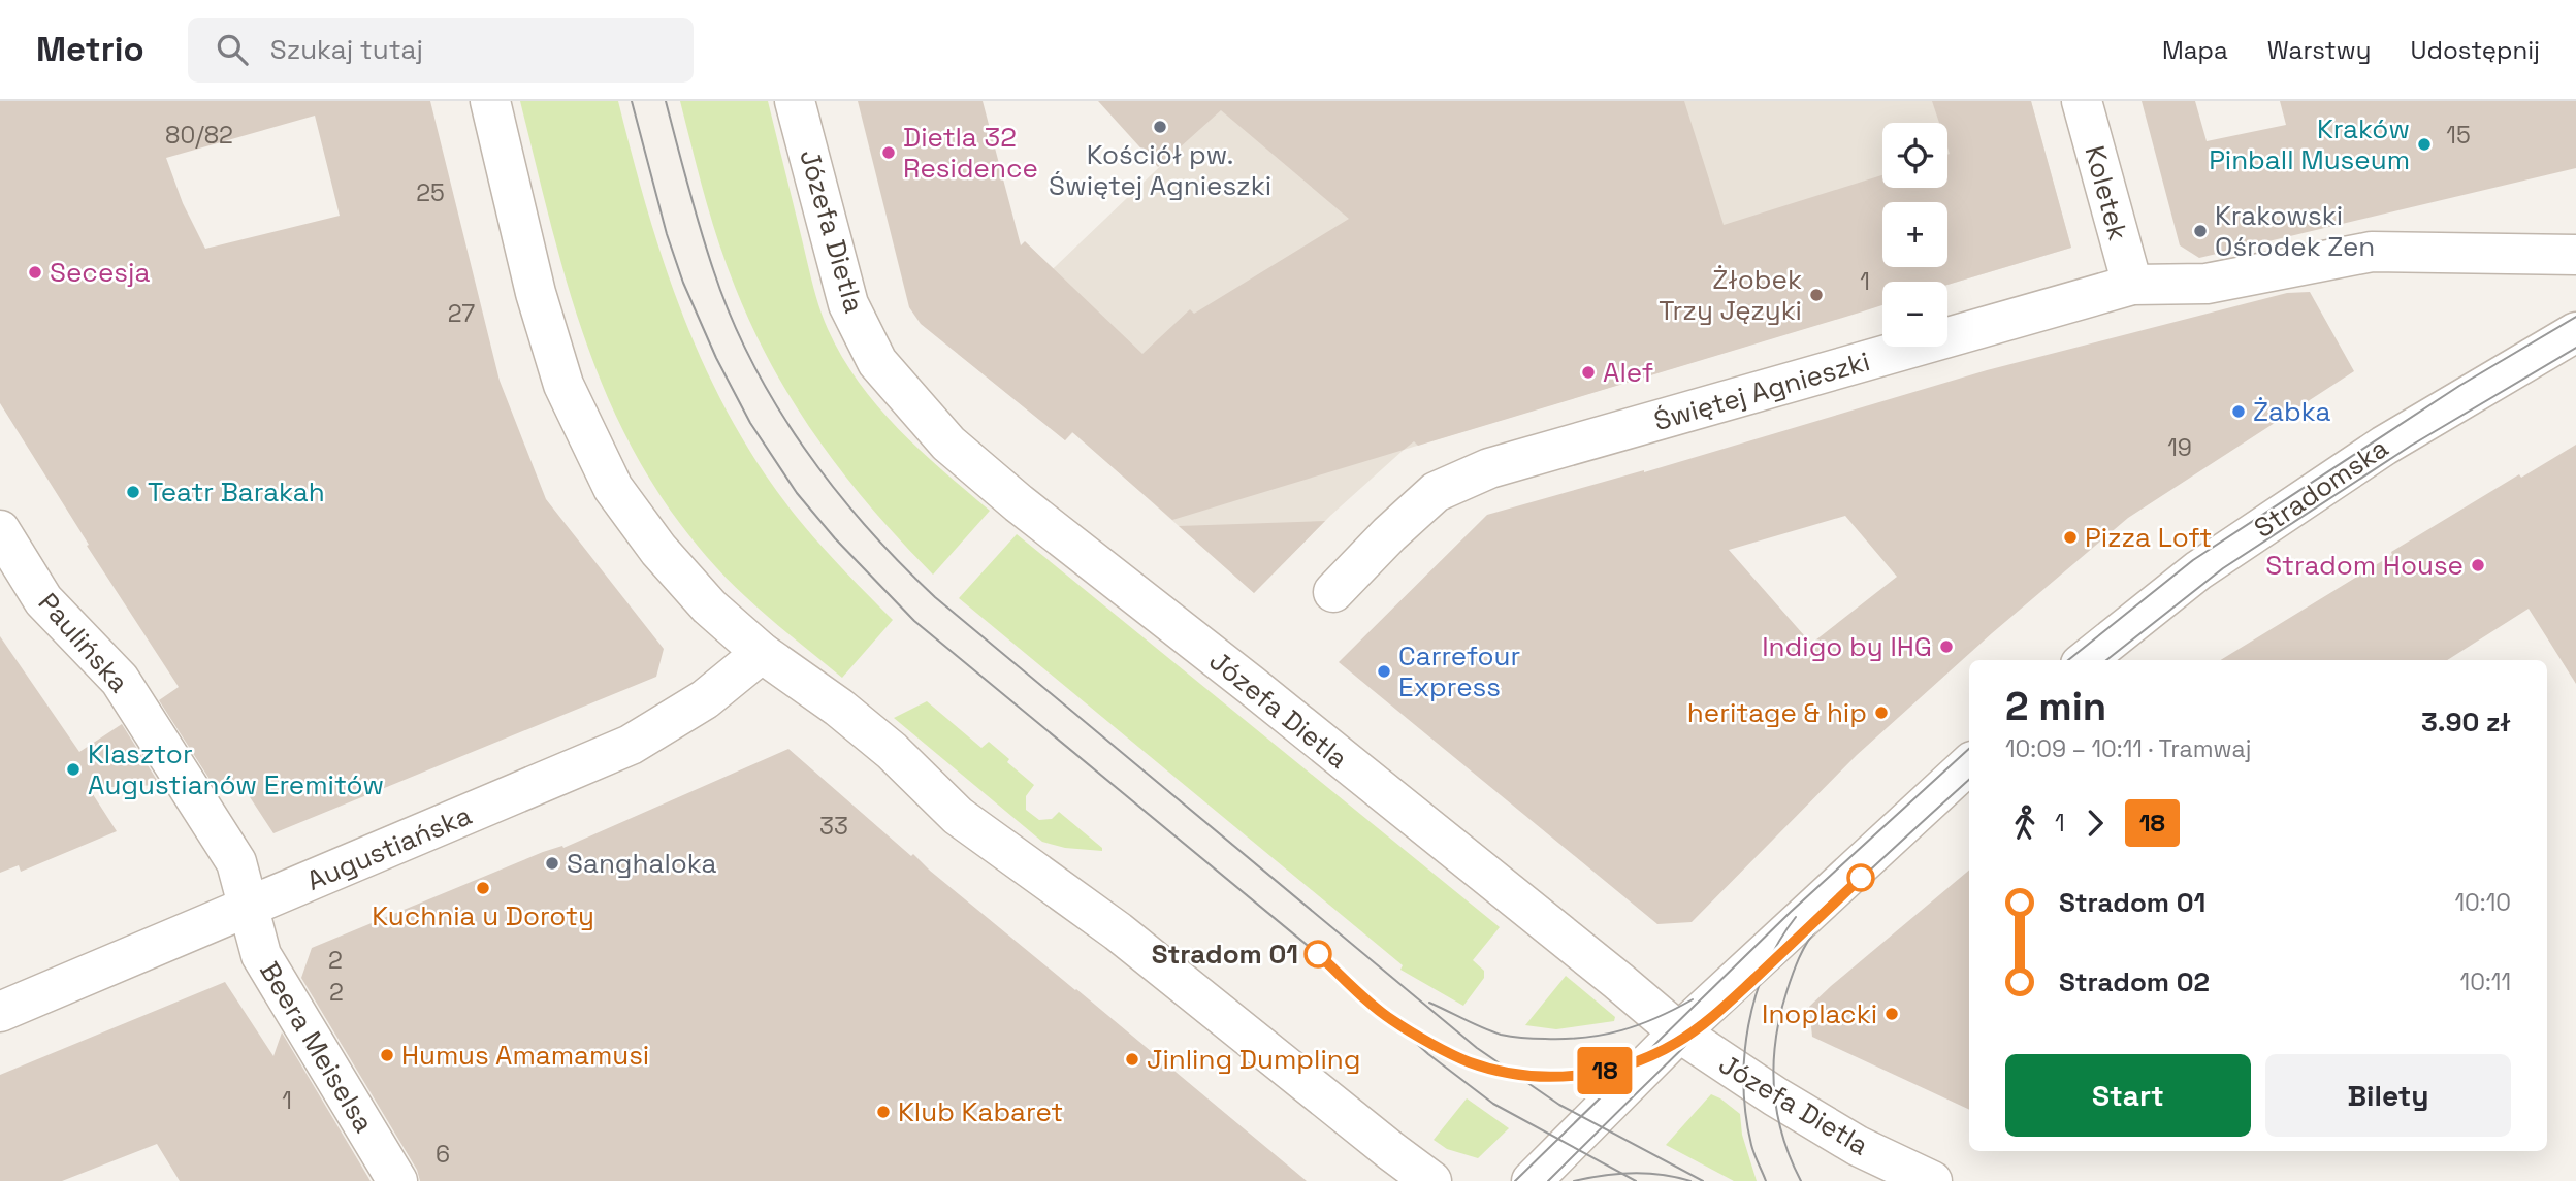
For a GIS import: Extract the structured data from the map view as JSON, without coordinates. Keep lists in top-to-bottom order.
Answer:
{
  "streets": {
    "street": [
      "Koletek",
      "Józefa Dietla",
      "Świętej Agnieszki",
      "Stradomska",
      "Paulińska",
      "Augustiańska",
      "Beera Meiselsa"
    ]
  },
  "crossings": [
    ["Koletek", "Świętej Agnieszki"],
    ["Paulińska", "Augustiańska"],
    ["Paulińska", "Beera Meiselsa"],
    ["Augustiańska", "Beera Meiselsa"]
  ],
  "places": [
    "Kościół pw. Świętej Agnieszki",
    "Kraków Pinball Museum",
    "Dietla 32 Residence",
    "Krakowski Ośrodek Zen",
    "Secesja",
    "Żłobek Trzy Języki",
    "Alef",
    "Żabka",
    "Teatr Barakah",
    "Pizza Loft",
    "Stradom House",
    "Indigo by IHG",
    "Carrefour Express",
    "heritage & hip",
    "Klasztor Augustianów Eremitów",
    "Sanghaloka",
    "Kuchnia u Doroty",
    "Stradom 01",
    "Inoplacki",
    "Humus Amamamusi",
    "Jinling Dumpling",
    "Klub Kabaret"
  ],
  "lines": ["tram line 18"],
  "house_numbers": [
    "80/82",
    "15",
    "25",
    "1",
    "27",
    "19",
    "33",
    "2",
    "2",
    "1",
    "6"
  ],
  "page": {
    "header": "Metrio",
    "search": "Szukaj tutaj",
    "nav": ["Mapa", "Warstwy", "Udostępnij"],
    "on_map": "18",
    "map_buttons": ["+", "−"],
    "heading": ["2 min", "10:09 – 10:11 · Tramwaj", "3.90 zł"],
    "legs": ["1", "18"],
    "list": [
      {
        "name": "Stradom 01",
        "value": "10:10"
      },
      {
        "name": "Stradom 02",
        "value": "10:11"
      }
    ],
    "buttons": ["Start", "Bilety"]
  }
}
